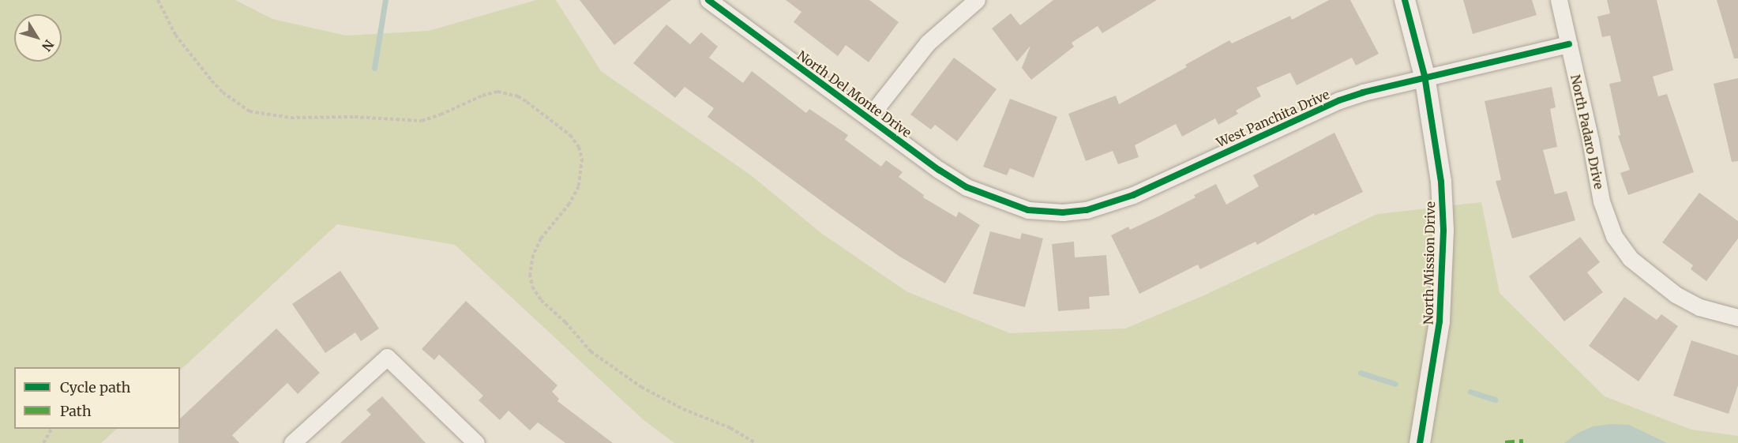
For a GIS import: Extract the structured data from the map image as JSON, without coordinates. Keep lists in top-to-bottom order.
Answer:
{
  "streets": {
    "street": [
      "North Del Monte Drive",
      "West Panchita Drive",
      "North Padaro Drive",
      "North Mission Drive"
    ]
  },
  "crossings": [
    ["North Del Monte Drive", "West Panchita Drive"],
    ["West Panchita Drive", "North Padaro Drive"],
    ["West Panchita Drive", "North Mission Drive"]
  ],
  "legend": ["Cycle path", "Path"],
  "north": "bottom right"
}
